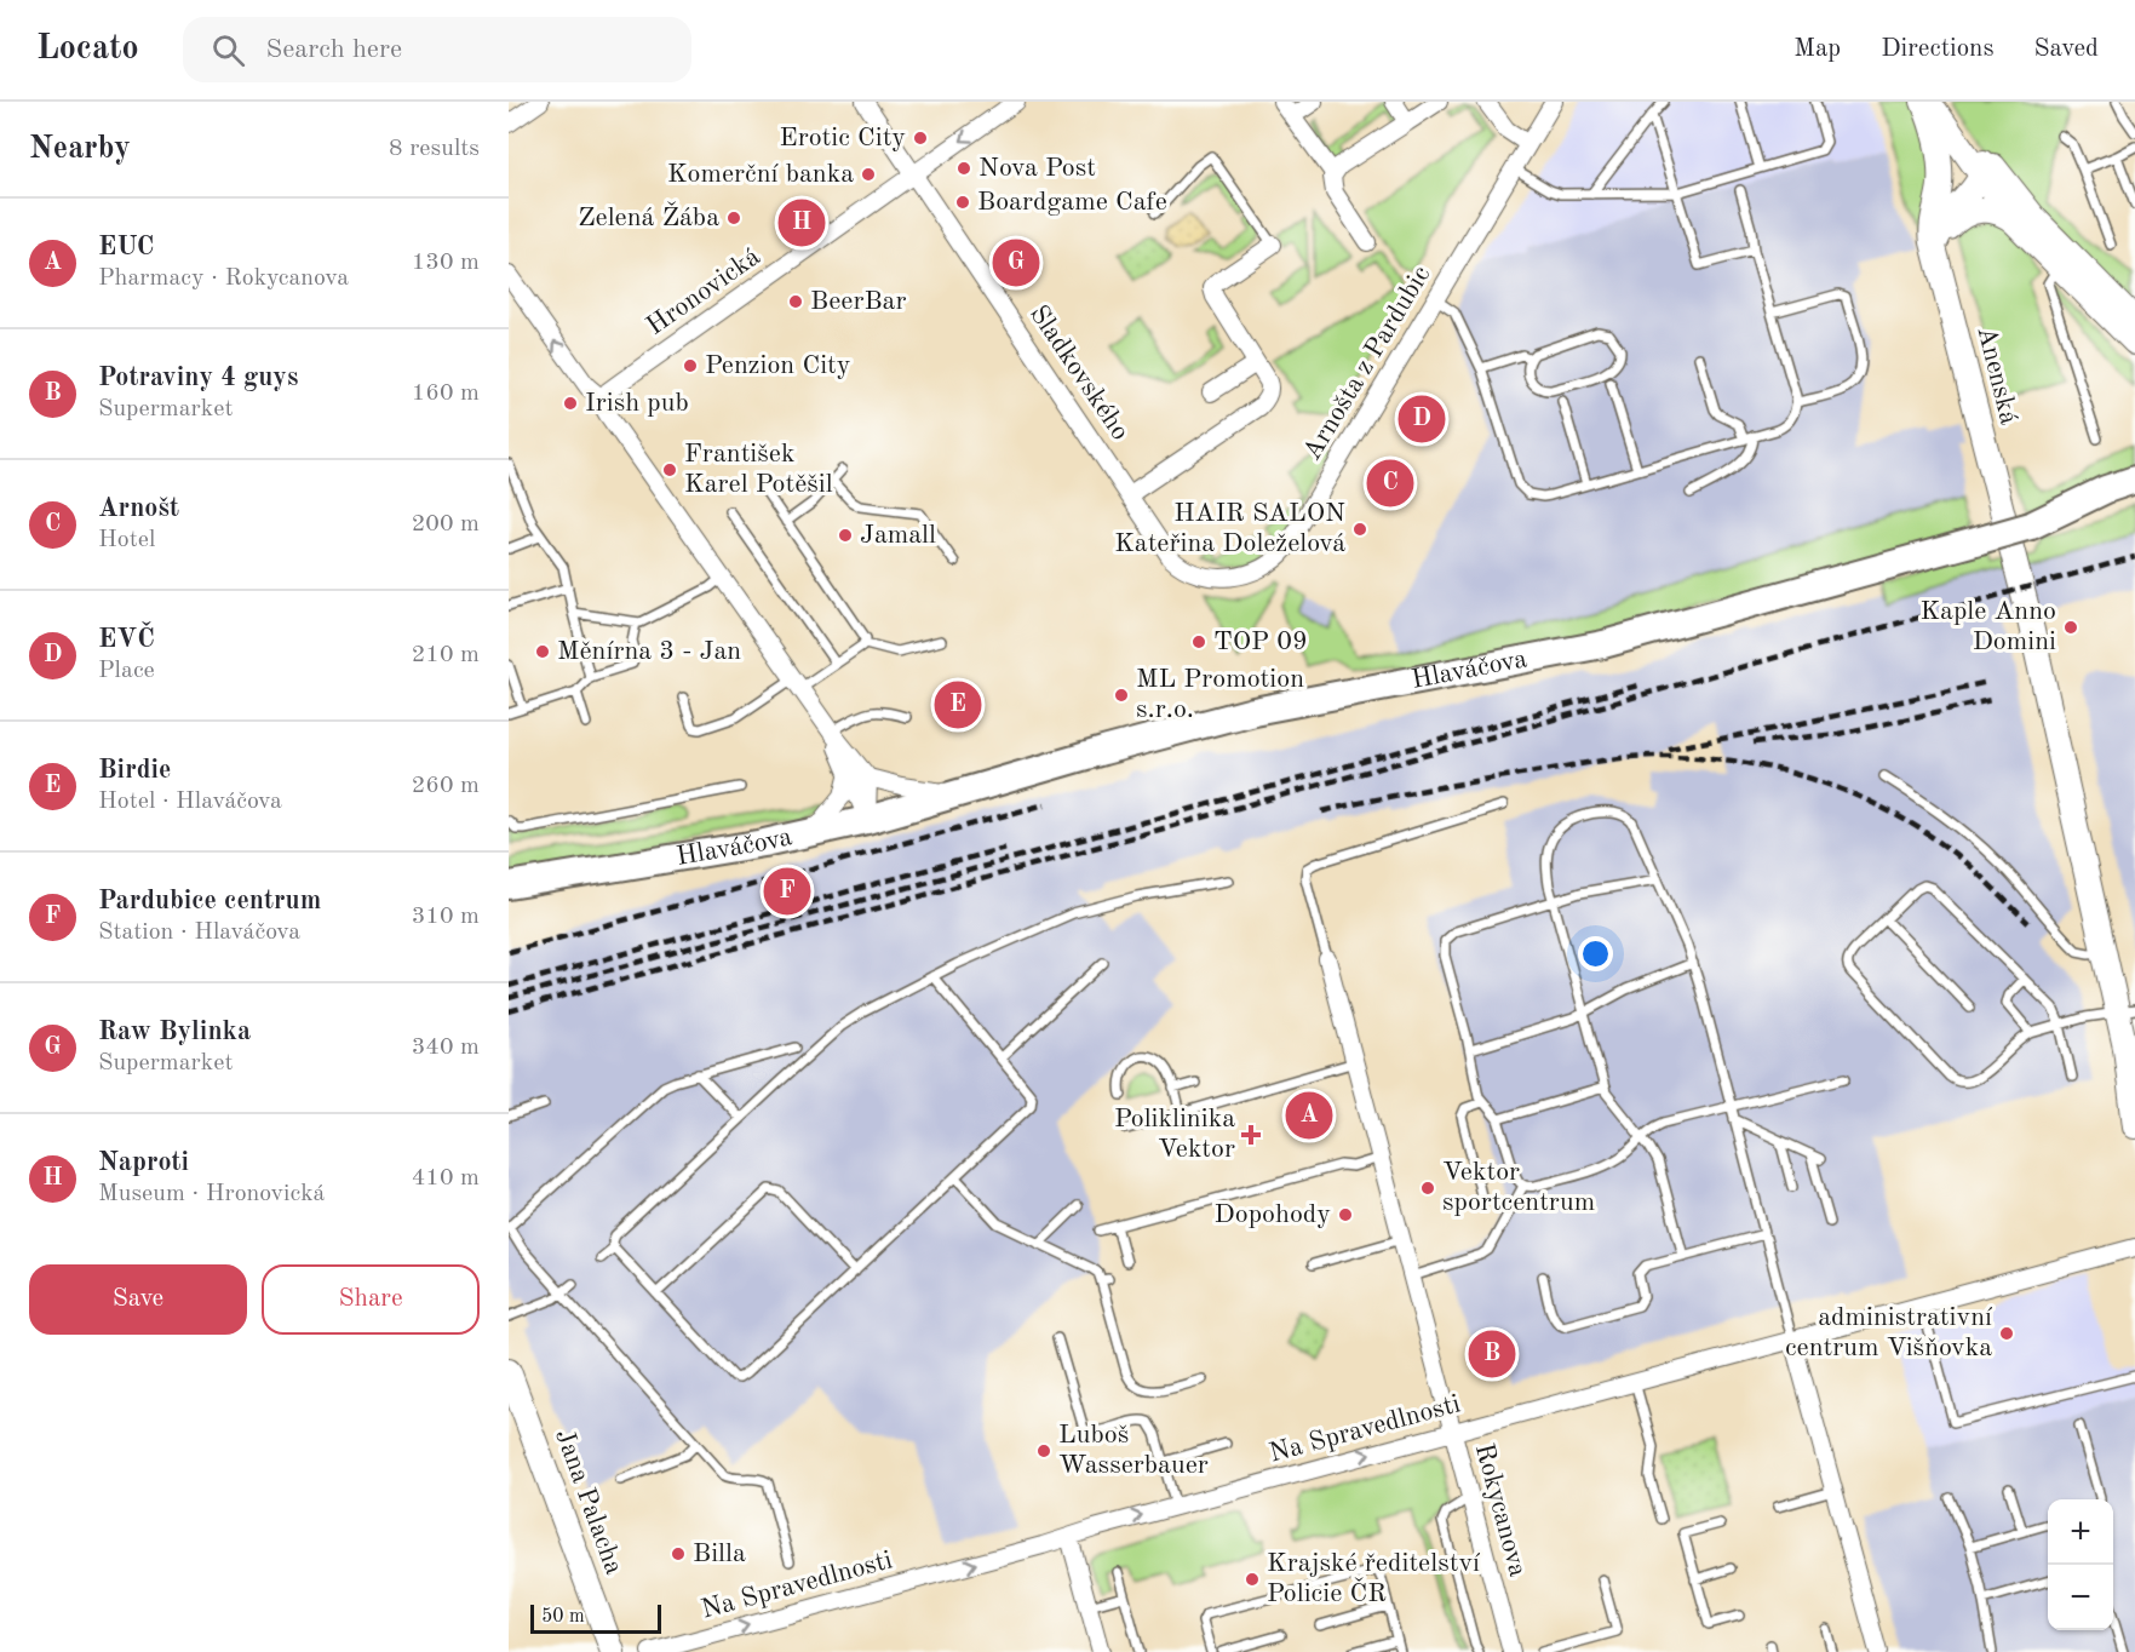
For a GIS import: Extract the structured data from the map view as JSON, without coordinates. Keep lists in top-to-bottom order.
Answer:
{
  "streets": {
    "main road": ["Hlaváčova"],
    "street": [
      "Hronovická",
      "Arnošta z Pardubic",
      "Sladkovského",
      "Anenská",
      "Na Spravedlnosti",
      "Jana Palacha",
      "Rokycanova"
    ]
  },
  "crossings": [
    ["Hronovická", "Sladkovského"],
    ["Arnošta z Pardubic", "Sladkovského"],
    ["Na Spravedlnosti", "Rokycanova"]
  ],
  "one_way": ["Na Spravedlnosti"],
  "places": {
    "other": [
      "Erotic City",
      "Nova Post",
      "Komerční banka",
      "Boardgame Cafe",
      "Zelená Žába",
      "BeerBar",
      "Penzion City",
      "Irish pub",
      "František Karel Potěšil",
      "HAIR SALON Kateřina Doleželová",
      "Jamall",
      "Kaple Anno Domini",
      "TOP 09",
      "Měnírna 3 - Jan",
      "ML Promotion s.r.o.",
      "Vektor sportcentrum",
      "Dopohody",
      "administrativní centrum Višňovka",
      "Luboš Wasserbauer",
      "Billa",
      "Krajské ředitelství Policie ČR"
    ],
    "health": ["Poliklinika Vektor"]
  },
  "scale_bar": "50 m",
  "page": {
    "header": "Locato",
    "search": "Search here",
    "nav": ["Map", "Directions", "Saved"],
    "heading": ["Nearby", "8 results"],
    "list": [
      {
        "mark": "A",
        "name": "EUC",
        "note": "Pharmacy · Rokycanova",
        "value": "130 m"
      },
      {
        "mark": "B",
        "name": "Potraviny 4 guys",
        "note": "Supermarket",
        "value": "160 m"
      },
      {
        "mark": "C",
        "name": "Arnošt",
        "note": "Hotel",
        "value": "200 m"
      },
      {
        "mark": "D",
        "name": "EVČ",
        "note": "Place",
        "value": "210 m"
      },
      {
        "mark": "E",
        "name": "Birdie",
        "note": "Hotel · Hlaváčova",
        "value": "260 m"
      },
      {
        "mark": "F",
        "name": "Pardubice centrum",
        "note": "Station · Hlaváčova",
        "value": "310 m"
      },
      {
        "mark": "G",
        "name": "Raw Bylinka",
        "note": "Supermarket",
        "value": "340 m"
      },
      {
        "mark": "H",
        "name": "Naproti",
        "note": "Museum · Hronovická",
        "value": "410 m"
      }
    ],
    "pins": [
      "H",
      "G",
      "D",
      "C",
      "E",
      "F",
      "A",
      "B"
    ],
    "buttons": ["Save", "Share"],
    "map_buttons": ["+", "−"],
    "scale": "50 m"
  }
}
